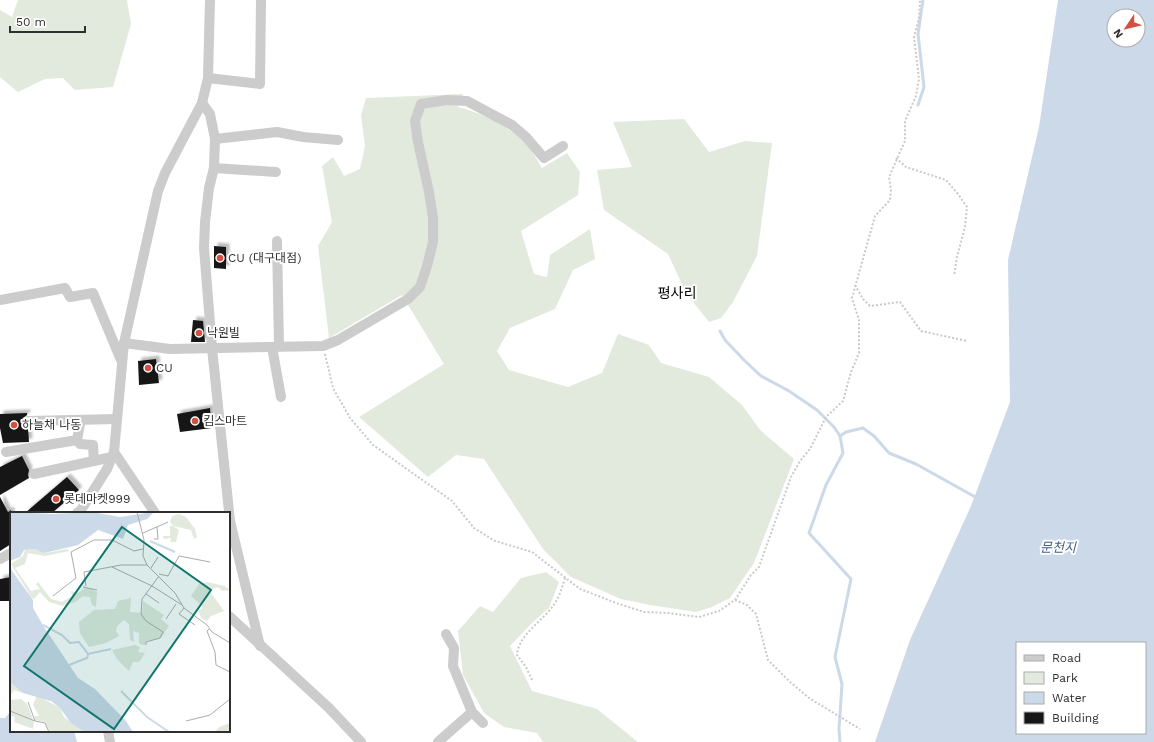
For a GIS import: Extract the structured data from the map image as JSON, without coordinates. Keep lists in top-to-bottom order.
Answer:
{
  "districts": ["평사리"],
  "water": ["문천지"],
  "places": [
    "CU (대구대점)",
    "낙원빌",
    "CU",
    "킴스마트",
    "하늘채 나동",
    "롯데마켓999"
  ],
  "legend": [
    "Road",
    "Park",
    "Water",
    "Building"
  ],
  "scale_bar": "50 m",
  "north": "bottom left"
}
